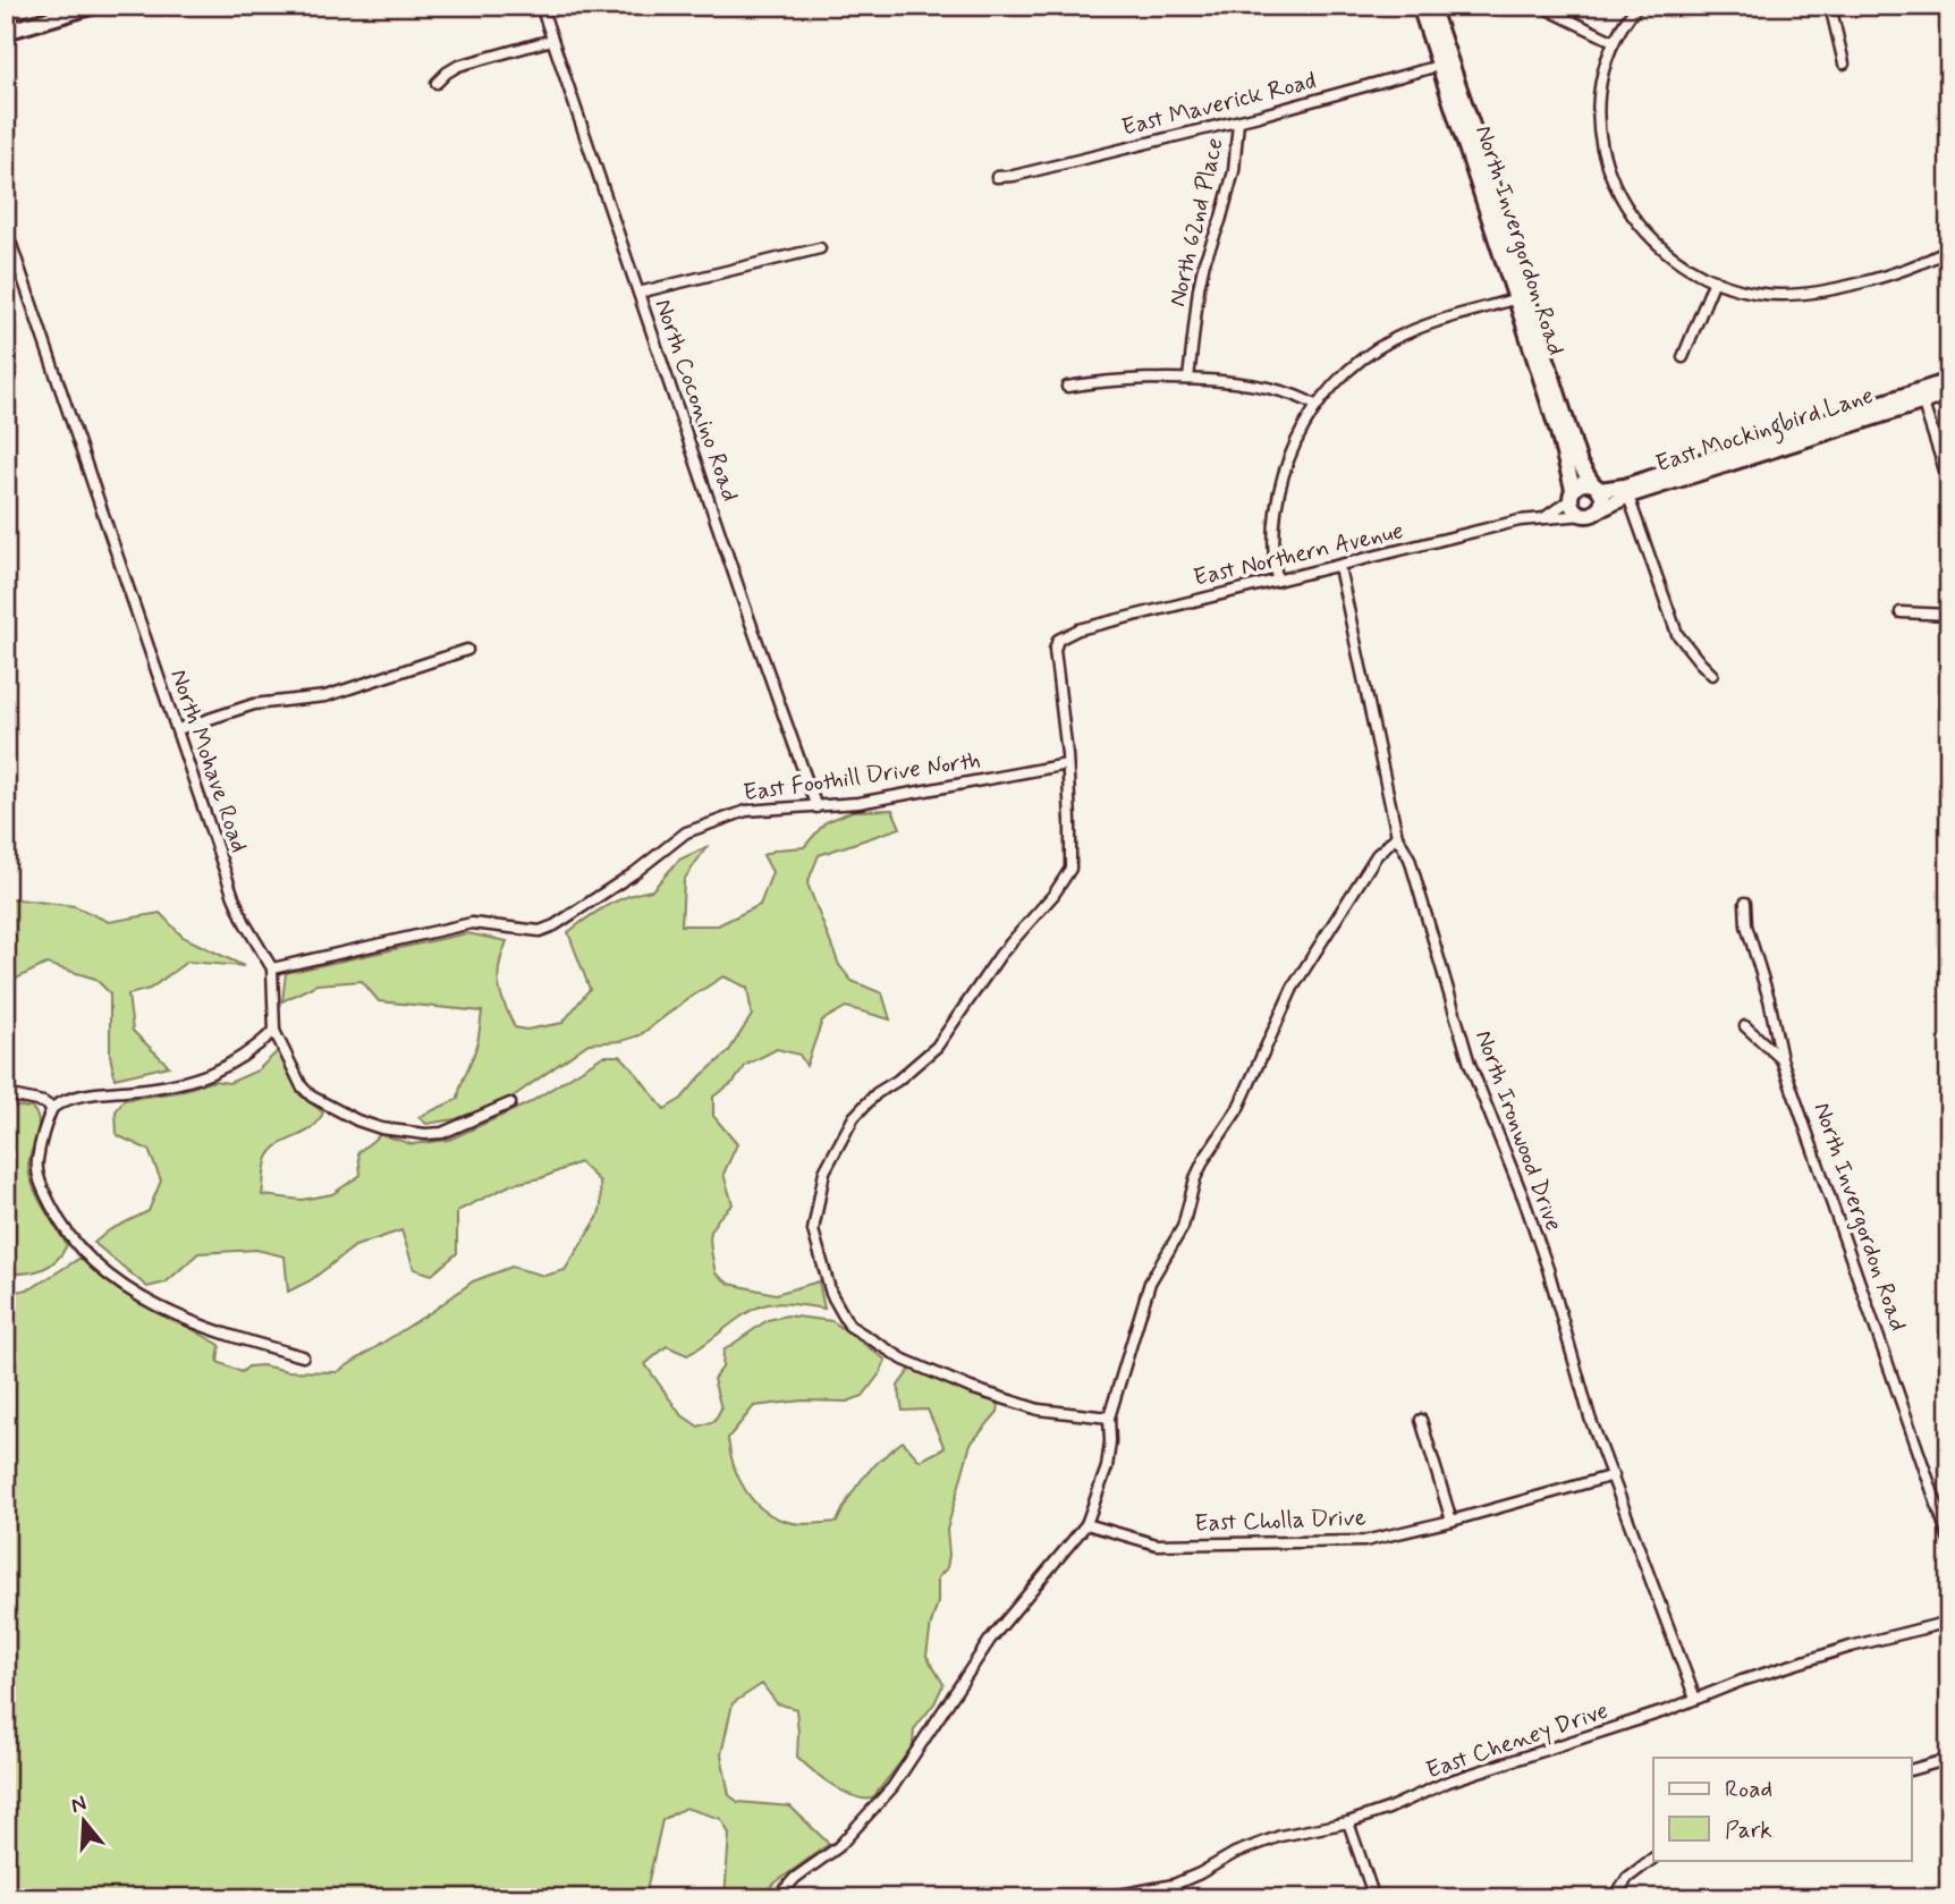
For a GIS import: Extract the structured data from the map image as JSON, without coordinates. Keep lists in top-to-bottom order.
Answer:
{
  "streets": {
    "street": [
      "East Maverick Road",
      "North 62nd Place",
      "North Invergordon Road",
      "North Coconino Road",
      "East Mockingbird Lane",
      "East Northern Avenue",
      "North Mohave Road",
      "East Foothill Drive North",
      "North Ironwood Drive",
      "East Cholla Drive",
      "East Cheney Drive"
    ]
  },
  "crossings": [
    ["East Maverick Road", "North 62nd Place"],
    ["East Maverick Road", "North Invergordon Road"],
    ["North Invergordon Road", "East Mockingbird Lane"],
    ["North Invergordon Road", "East Northern Avenue"],
    ["North Coconino Road", "East Foothill Drive North"],
    ["East Mockingbird Lane", "East Northern Avenue"],
    ["East Northern Avenue", "East Foothill Drive North"],
    ["East Northern Avenue", "North Ironwood Drive"],
    ["North Mohave Road", "East Foothill Drive North"],
    ["North Ironwood Drive", "East Cholla Drive"],
    ["North Ironwood Drive", "East Cheney Drive"]
  ],
  "legend": ["Road", "Park"],
  "north": "top"
}
